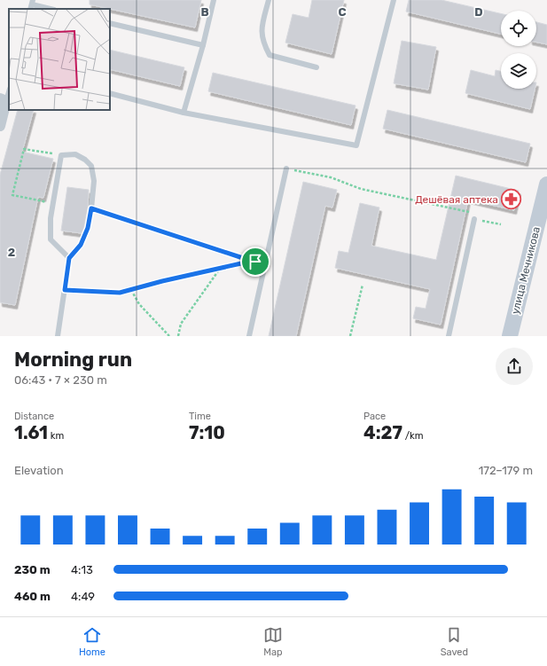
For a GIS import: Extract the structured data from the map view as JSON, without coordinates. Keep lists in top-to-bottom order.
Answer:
{
  "streets": {
    "main road": ["улица Мечникова"]
  },
  "places": {
    "pharmacy": ["Дешёвая аптека"]
  },
  "page": {
    "heading": ["Morning run", "06:43 · 7 × 230 m"],
    "stats": [
      ["Distance", "1.61 km"],
      ["Time", "7:10"],
      ["Pace", "4:27 /km"]
    ],
    "chart": ["Elevation", "172–179 m"],
    "list": [
      {
        "name": "230 m",
        "note": "4:13"
      },
      {
        "name": "460 m",
        "note": "4:49"
      }
    ],
    "tabs": ["Home", "Map", "Saved"]
  },
  "grid": {
    "columns": ["B", "C", "D"],
    "rows": ["2"]
  }
}
